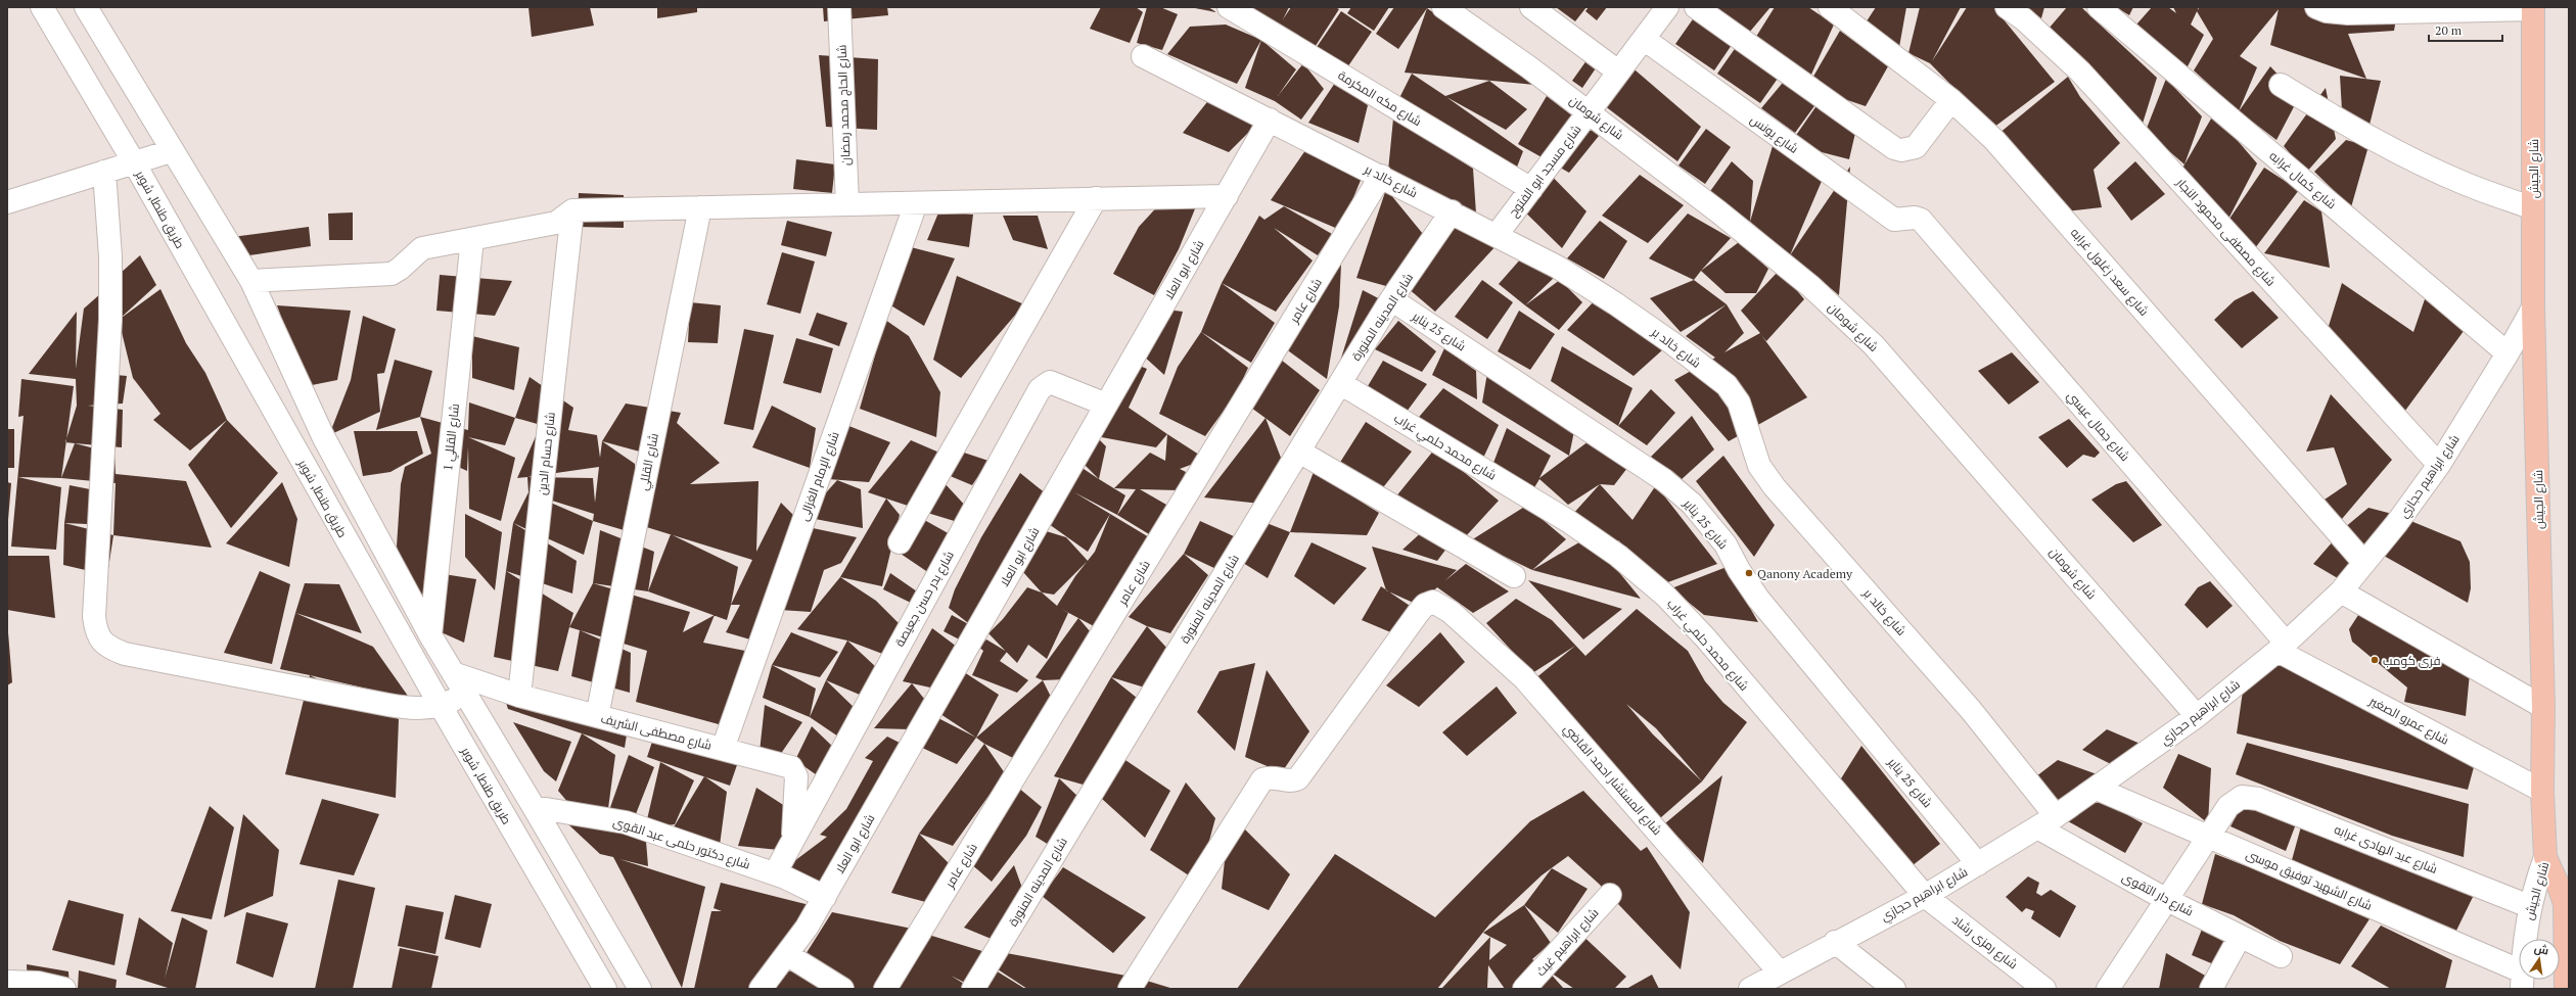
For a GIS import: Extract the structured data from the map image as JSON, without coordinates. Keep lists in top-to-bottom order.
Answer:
{
  "streets": {
    "main road": ["شارع الجيش"],
    "street": [
      "شارع مكه المكرمة",
      "شارع الحاج محمد رمضان",
      "شارع شومان",
      "شارع يونس",
      "شارع مسجد ابو الفتوح",
      "شارع كمال غرابه",
      "شارع خالد بر",
      "طريق طنطا, شوبر",
      "شارع مصطفى محمود النجار",
      "شارع ابو العلا",
      "شارع سعد زغلول غرابه",
      "شارع عامر",
      "شارع المدينه المنورة",
      "شارع 25 يناير",
      "شارع جمال عيسي",
      "شارع القللي 1",
      "شارع محمد حلمي غراب",
      "شارع حسام الدين",
      "شارع القللي",
      "شارع الإمام الغزالى",
      "شارع ابراهيم حجازي",
      "شارع بدر حسن جعيصة",
      "شارع عمرو الصغير",
      "شارع مصطفى الشريف",
      "شارع المستشار احمد القاضي",
      "شارع دكتور حلمى عبد القوى",
      "شارع عبد الهادى غرابه",
      "شارع الشهيد توفيق موسى",
      "شارع دار التقوى",
      "شارع ابراهيم غيث",
      "شارع رمزى رشاد"
    ]
  },
  "crossings": [
    ["شارع مكه المكرمة", "شارع مسجد ابو الفتوح"],
    ["شارع شومان", "شارع مسجد ابو الفتوح"],
    ["شارع شومان", "شارع ابراهيم حجازي"],
    ["شارع يونس", "شارع مسجد ابو الفتوح"],
    ["شارع يونس", "شارع جمال عيسي"],
    ["شارع الجيش", "شارع ابراهيم حجازي"],
    ["شارع الجيش", "شارع عمرو الصغير"],
    ["شارع الجيش", "شارع عبد الهادى غرابه"],
    ["شارع الجيش", "شارع الشهيد توفيق موسى"],
    ["شارع مسجد ابو الفتوح", "شارع خالد بر"],
    ["شارع كمال غرابه", "شارع ابراهيم حجازي"],
    ["شارع خالد بر", "شارع ابو العلا"],
    ["شارع خالد بر", "شارع عامر"],
    ["شارع خالد بر", "شارع المدينه المنورة"],
    ["شارع خالد بر", "شارع ابراهيم حجازي"],
    ["شارع خالد بر", "شارع دار التقوى"],
    ["شارع مصطفى محمود النجار", "شارع ابراهيم حجازي"],
    ["شارع ابو العلا", "شارع بدر حسن جعيصة"],
    ["شارع ابو العلا", "شارع دكتور حلمى عبد القوى"],
    ["شارع سعد زغلول غرابه", "شارع ابراهيم حجازي"],
    ["شارع المدينه المنورة", "شارع 25 يناير"],
    ["شارع المدينه المنورة", "شارع محمد حلمي غراب"],
    ["شارع 25 يناير", "شارع ابراهيم حجازي"],
    ["شارع جمال عيسي", "شارع ابراهيم حجازي"],
    ["شارع جمال عيسي", "شارع عمرو الصغير"],
    ["شارع محمد حلمي غراب", "شارع ابراهيم حجازي"],
    ["شارع محمد حلمي غراب", "شارع رمزى رشاد"],
    ["شارع حسام الدين", "شارع مصطفى الشريف"],
    ["شارع القللي", "شارع مصطفى الشريف"],
    ["شارع الإمام الغزالى", "شارع مصطفى الشريف"],
    ["شارع ابراهيم حجازي", "شارع عمرو الصغير"],
    ["شارع ابراهيم حجازي", "شارع المستشار احمد القاضي"],
    ["شارع ابراهيم حجازي", "شارع الشهيد توفيق موسى"],
    ["شارع ابراهيم حجازي", "شارع دار التقوى"],
    ["شارع ابراهيم حجازي", "شارع رمزى رشاد"],
    ["شارع بدر حسن جعيصة", "شارع مصطفى الشريف"],
    ["شارع بدر حسن جعيصة", "شارع دكتور حلمى عبد القوى"],
    ["شارع عبد الهادى غرابه", "شارع الشهيد توفيق موسى"]
  ],
  "places": ["Qanony Academy", "فرى كومب"],
  "scale_bar": "20 m",
  "north": "top"
}
